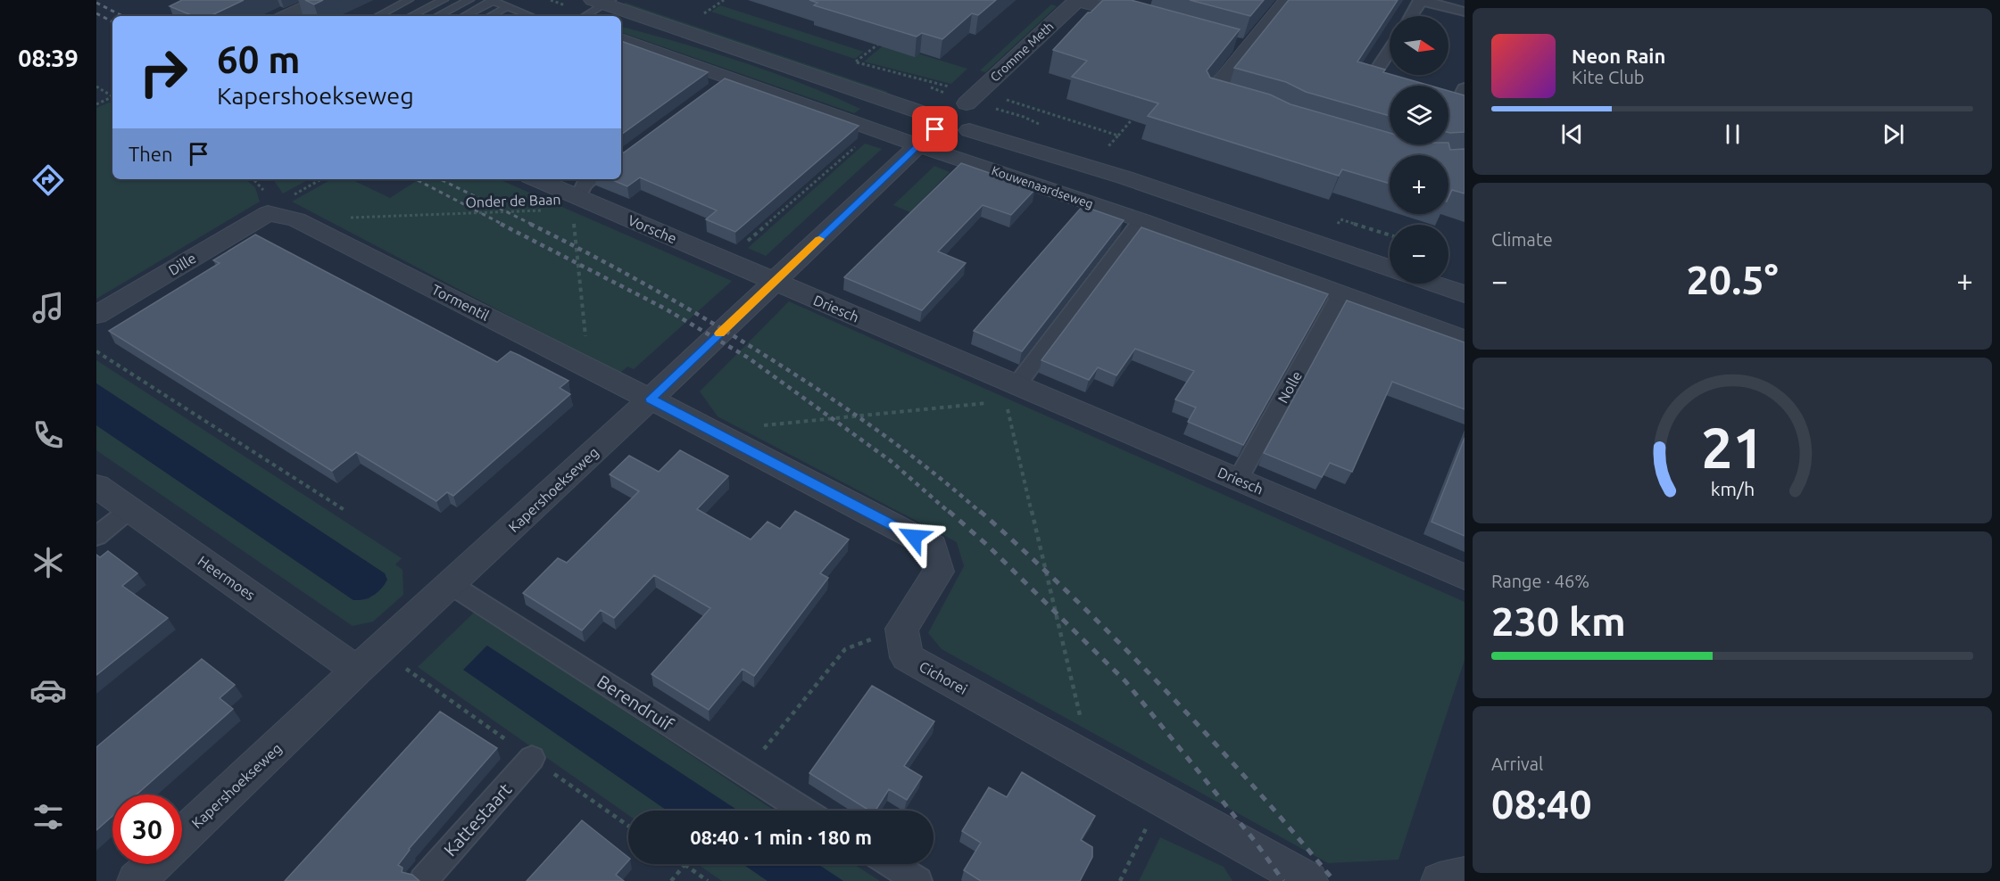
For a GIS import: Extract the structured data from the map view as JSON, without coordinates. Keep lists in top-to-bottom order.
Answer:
{
  "streets": {
    "street": [
      "Cromme Meth",
      "Kouwenaardseweg",
      "Vorsche",
      "Dille",
      "Tormentil",
      "Driesch",
      "Nolle",
      "Kapershoekseweg",
      "Heermoes",
      "Cichorei",
      "Berendruif",
      "Kattestaart"
    ],
    "path": ["Onder de Baan"]
  },
  "crossings": [
    ["Cromme Meth", "Kouwenaardseweg"],
    ["Cromme Meth", "Kapershoekseweg"],
    ["Kouwenaardseweg", "Nolle"],
    ["Kouwenaardseweg", "Kapershoekseweg"],
    ["Onder de Baan", "Tormentil"],
    ["Vorsche", "Driesch"],
    ["Vorsche", "Kapershoekseweg"],
    ["Dille", "Tormentil"],
    ["Tormentil", "Kapershoekseweg"],
    ["Driesch", "Nolle"],
    ["Driesch", "Kapershoekseweg"],
    ["Kapershoekseweg", "Heermoes"],
    ["Kapershoekseweg", "Berendruif"]
  ],
  "north": "right",
  "page": {
    "tabs": "08:39",
    "map_buttons": ["+", "−"],
    "turn": ["60 m", "Kapershoekseweg"],
    "song": ["Neon Rain", "Kite Club"],
    "then": "Then",
    "tile": [
      "Climate",
      ["Range · 46%", "230 km"],
      ["Arrival", "08:40"]
    ],
    "heat": ["−", "20.5°", "+"],
    "limit": "30",
    "trip": "08:40 · 1 min · 180 m",
    "gauge": ["21", "km/h"]
  }
}
